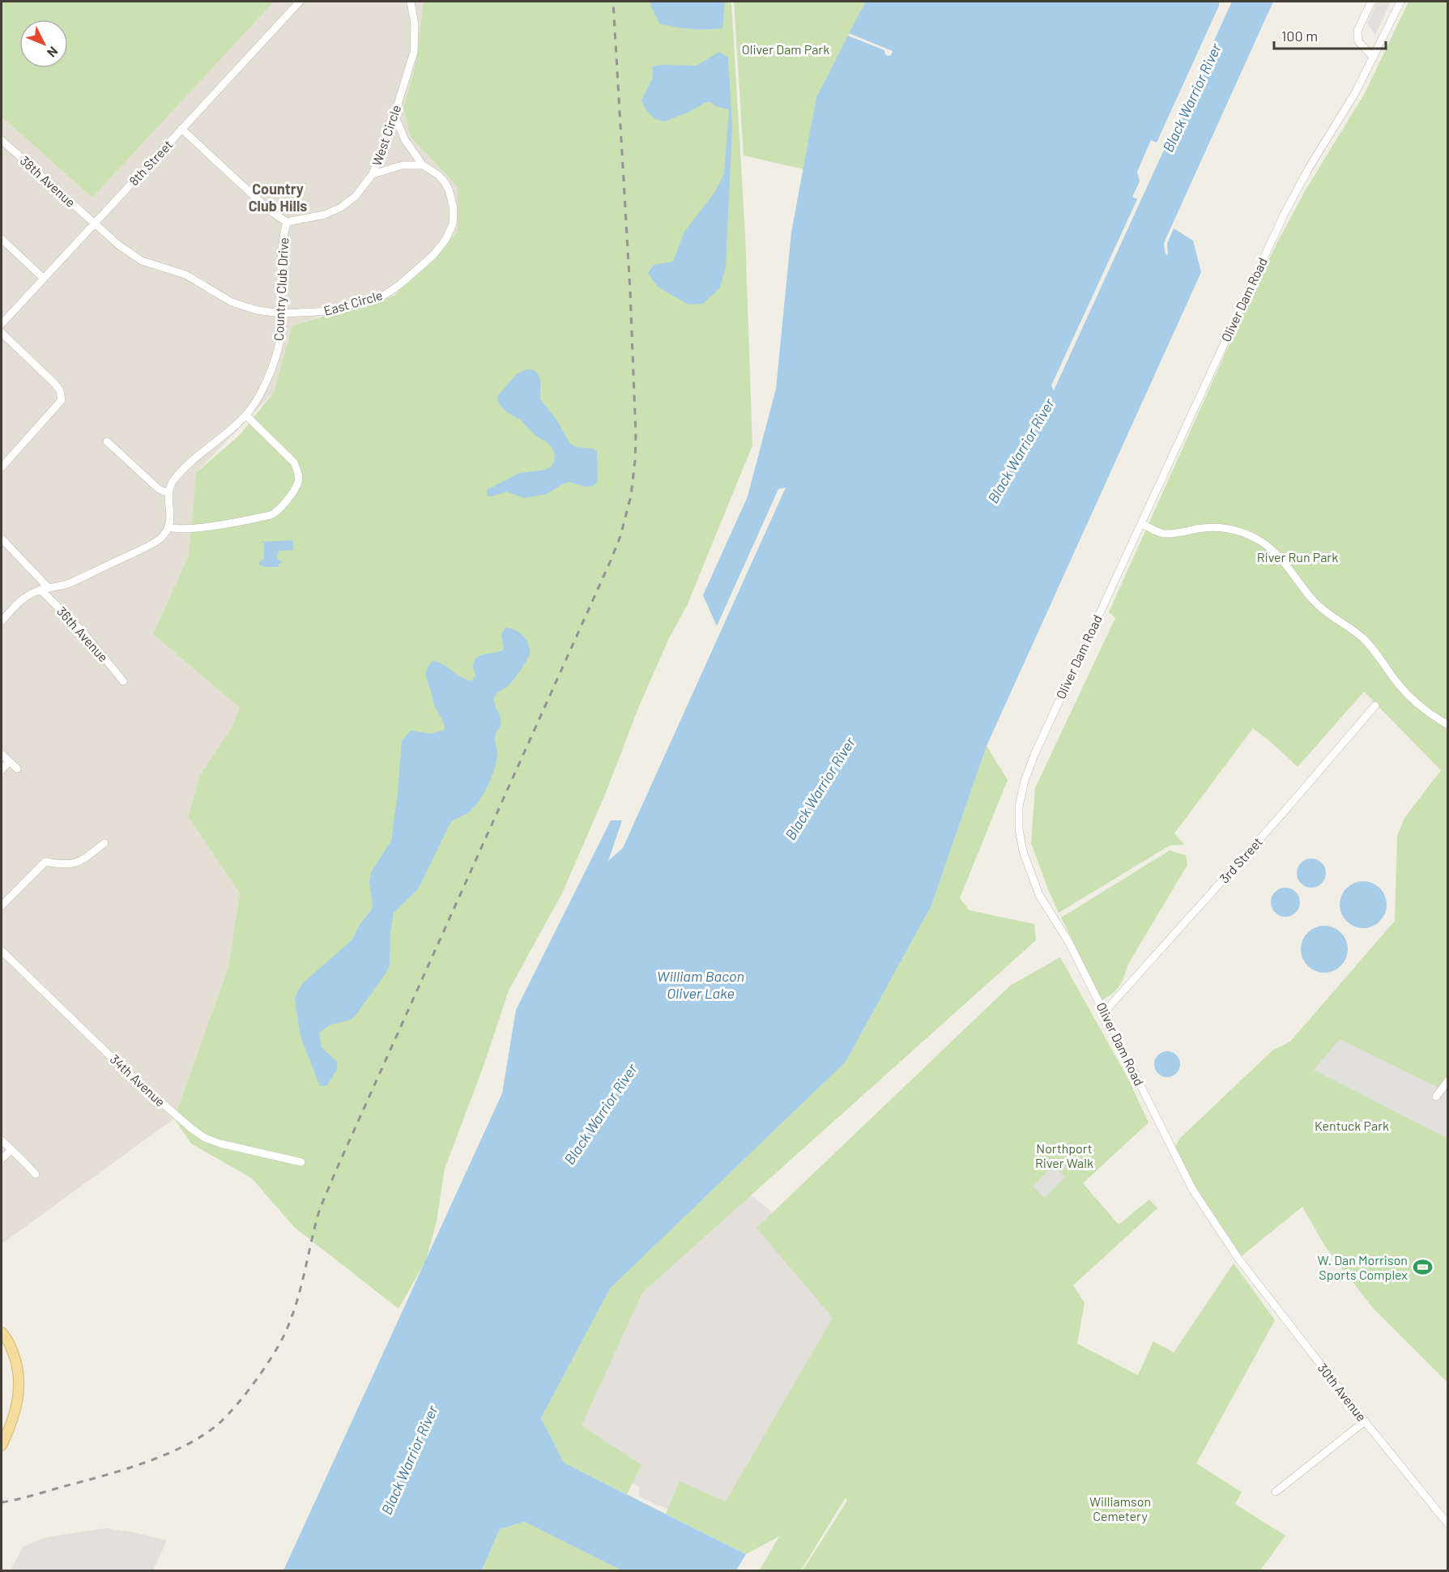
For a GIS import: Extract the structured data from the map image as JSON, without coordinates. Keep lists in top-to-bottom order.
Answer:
{
  "streets": {
    "street": [
      "West Circle",
      "8th Street",
      "38th Avenue",
      "Country Club Drive",
      "Oliver Dam Road",
      "East Circle",
      "36th Avenue",
      "3rd Street",
      "34th Avenue",
      "30th Avenue"
    ]
  },
  "crossings": [
    ["West Circle", "Country Club Drive"],
    ["West Circle", "East Circle"],
    ["8th Street", "38th Avenue"],
    ["8th Street", "East Circle"],
    ["38th Avenue", "East Circle"],
    ["Country Club Drive", "East Circle"],
    ["Oliver Dam Road", "3rd Street"],
    ["Oliver Dam Road", "30th Avenue"]
  ],
  "districts": ["Country Club Hills"],
  "water": ["Black Warrior River", "William Bacon Oliver Lake"],
  "parks": [
    "Oliver Dam Park",
    "River Run Park",
    "Kentuck Park",
    "Northport River Walk",
    "Williamson Cemetery"
  ],
  "places": {
    "sports": ["W. Dan Morrison Sports Complex"]
  },
  "scale_bar": "100 m",
  "north": "bottom right"
}
